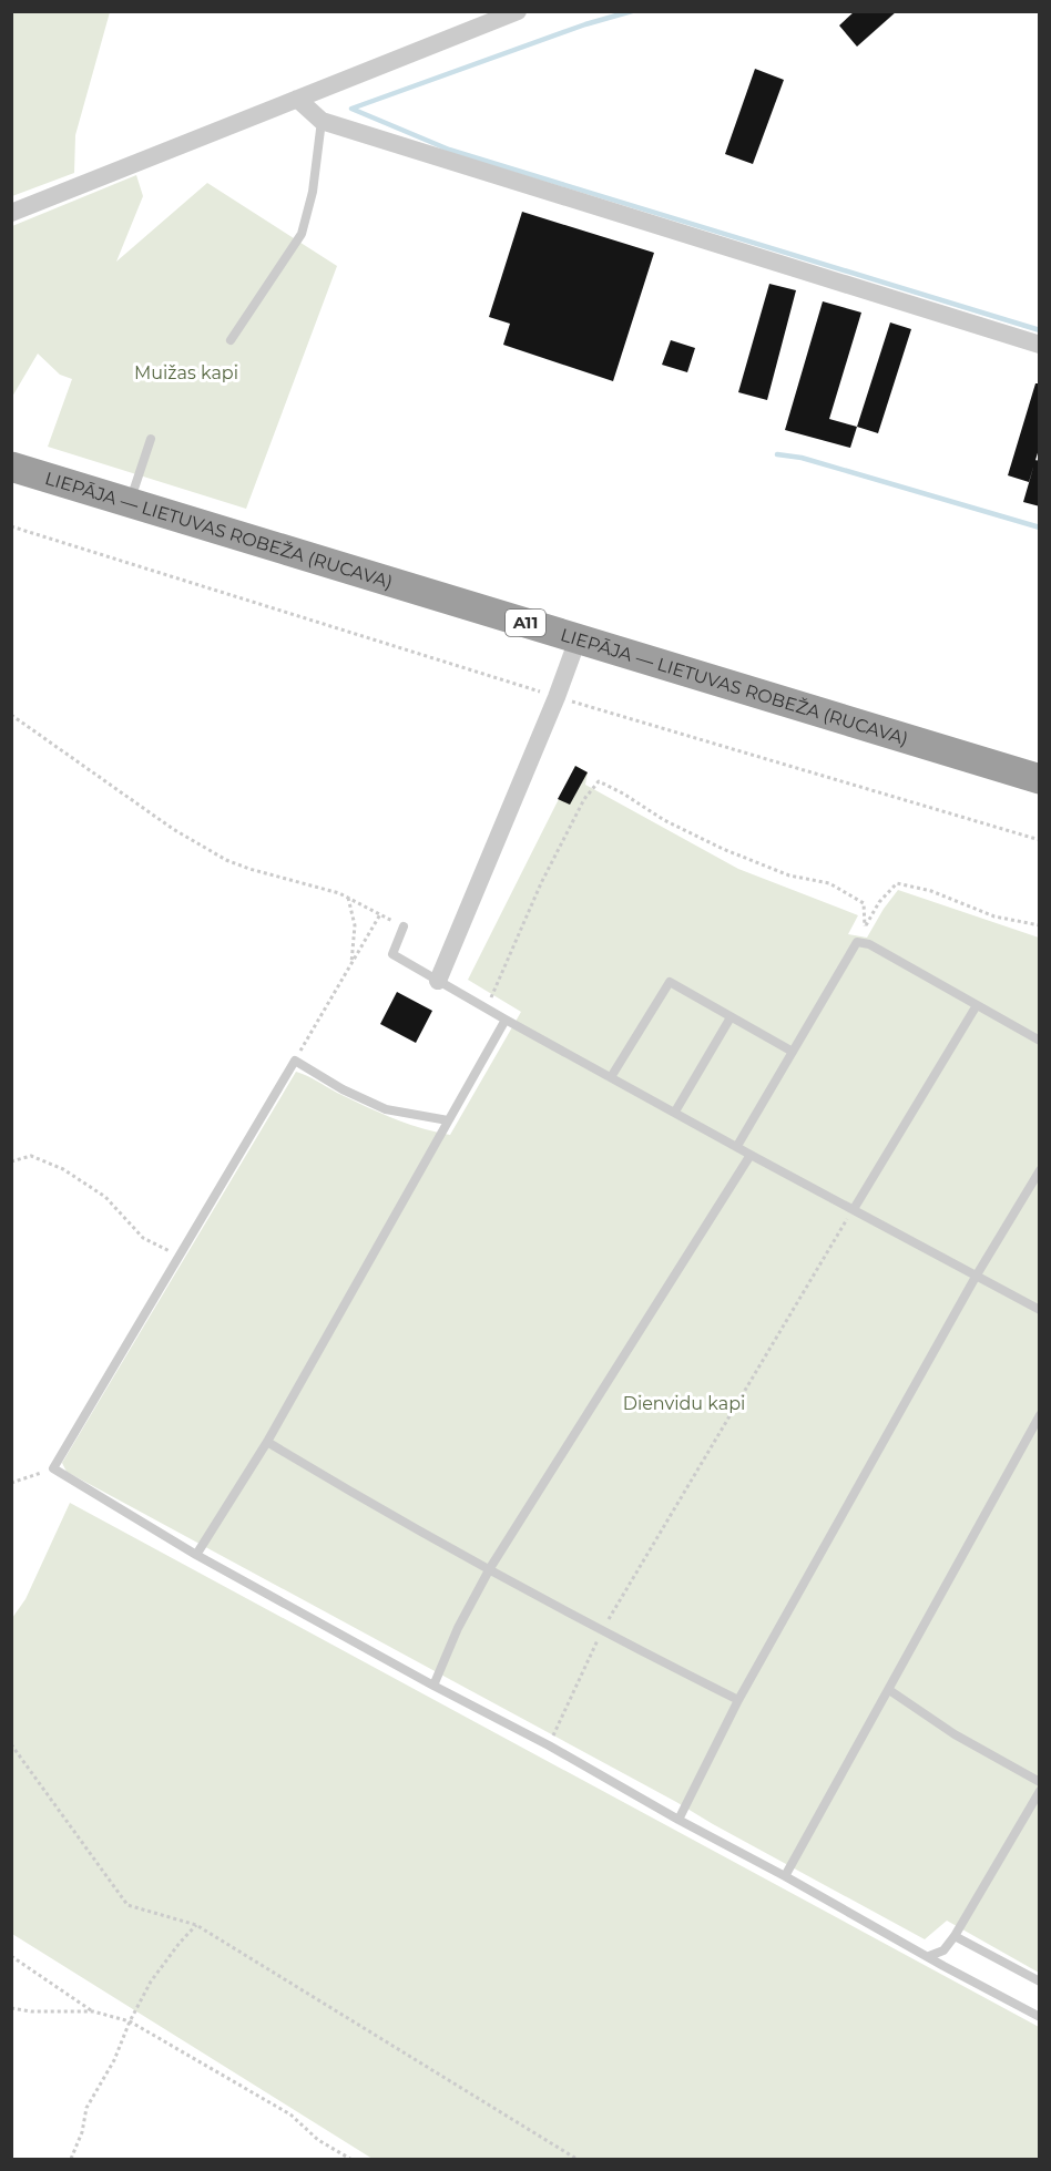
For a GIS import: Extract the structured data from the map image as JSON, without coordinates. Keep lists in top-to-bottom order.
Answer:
{
  "streets": {
    "highway": ["LIEPĀJA — LIETUVAS ROBEŽA (RUCAVA)", "A11"]
  },
  "parks": ["Muižas kapi", "Dienvidu kapi"]
}
